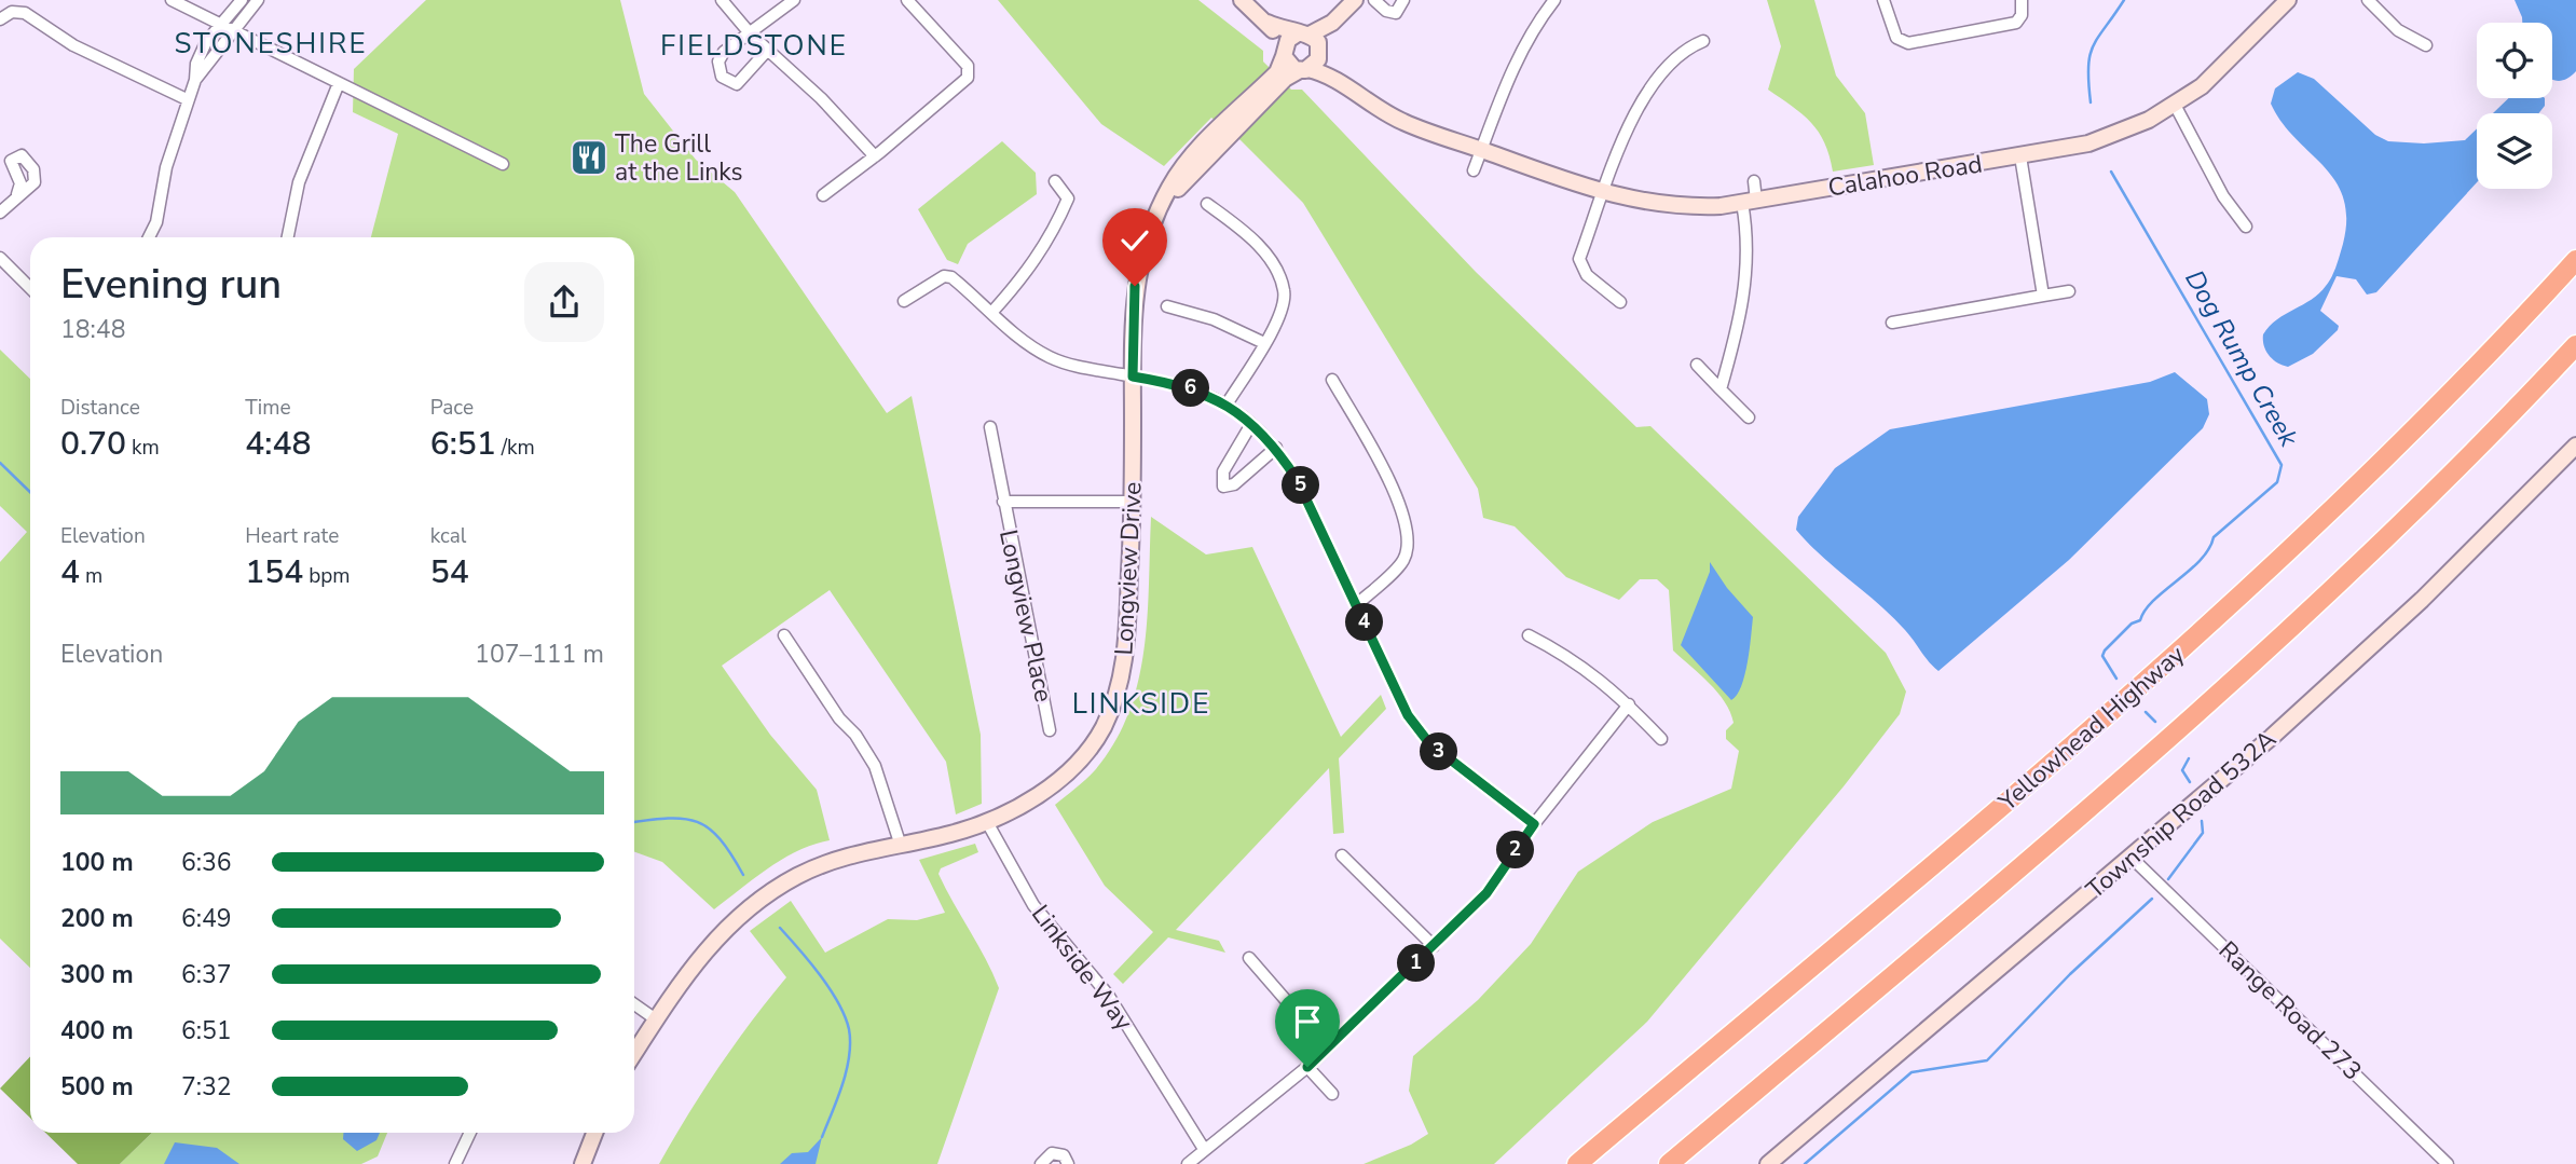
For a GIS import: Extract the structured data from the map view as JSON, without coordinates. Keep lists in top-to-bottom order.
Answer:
{
  "streets": {
    "highway": ["Yellowhead Highway"],
    "street": [
      "Calahoo Road",
      "Longview Drive",
      "Longview Place",
      "Township Road 532A",
      "Linkside Way",
      "Range Road 273"
    ]
  },
  "crossings": [
    ["Calahoo Road", "Longview Drive"],
    ["Longview Drive", "Longview Place"],
    ["Longview Drive", "Linkside Way"],
    ["Township Road 532A", "Range Road 273"]
  ],
  "districts": ["STONESHIRE", "FIELDSTONE", "LINKSIDE"],
  "water": ["Dog Rump Creek"],
  "places": {
    "restaurant": ["The Grill at the Links"]
  },
  "page": {
    "heading": ["Evening run", "18:48"],
    "stats": [
      ["Distance", "0.70 km"],
      ["Time", "4:48"],
      ["Pace", "6:51 /km"],
      ["Elevation", "4 m"],
      ["Heart rate", "154 bpm"],
      ["kcal", "54"]
    ],
    "pins": [
      "6",
      "5",
      "4",
      "3",
      "2",
      "1"
    ],
    "chart": ["Elevation", "107–111 m"],
    "list": [
      {
        "name": "100 m",
        "note": "6:36"
      },
      {
        "name": "200 m",
        "note": "6:49"
      },
      {
        "name": "300 m",
        "note": "6:37"
      },
      {
        "name": "400 m",
        "note": "6:51"
      },
      {
        "name": "500 m",
        "note": "7:32"
      }
    ]
  }
}
